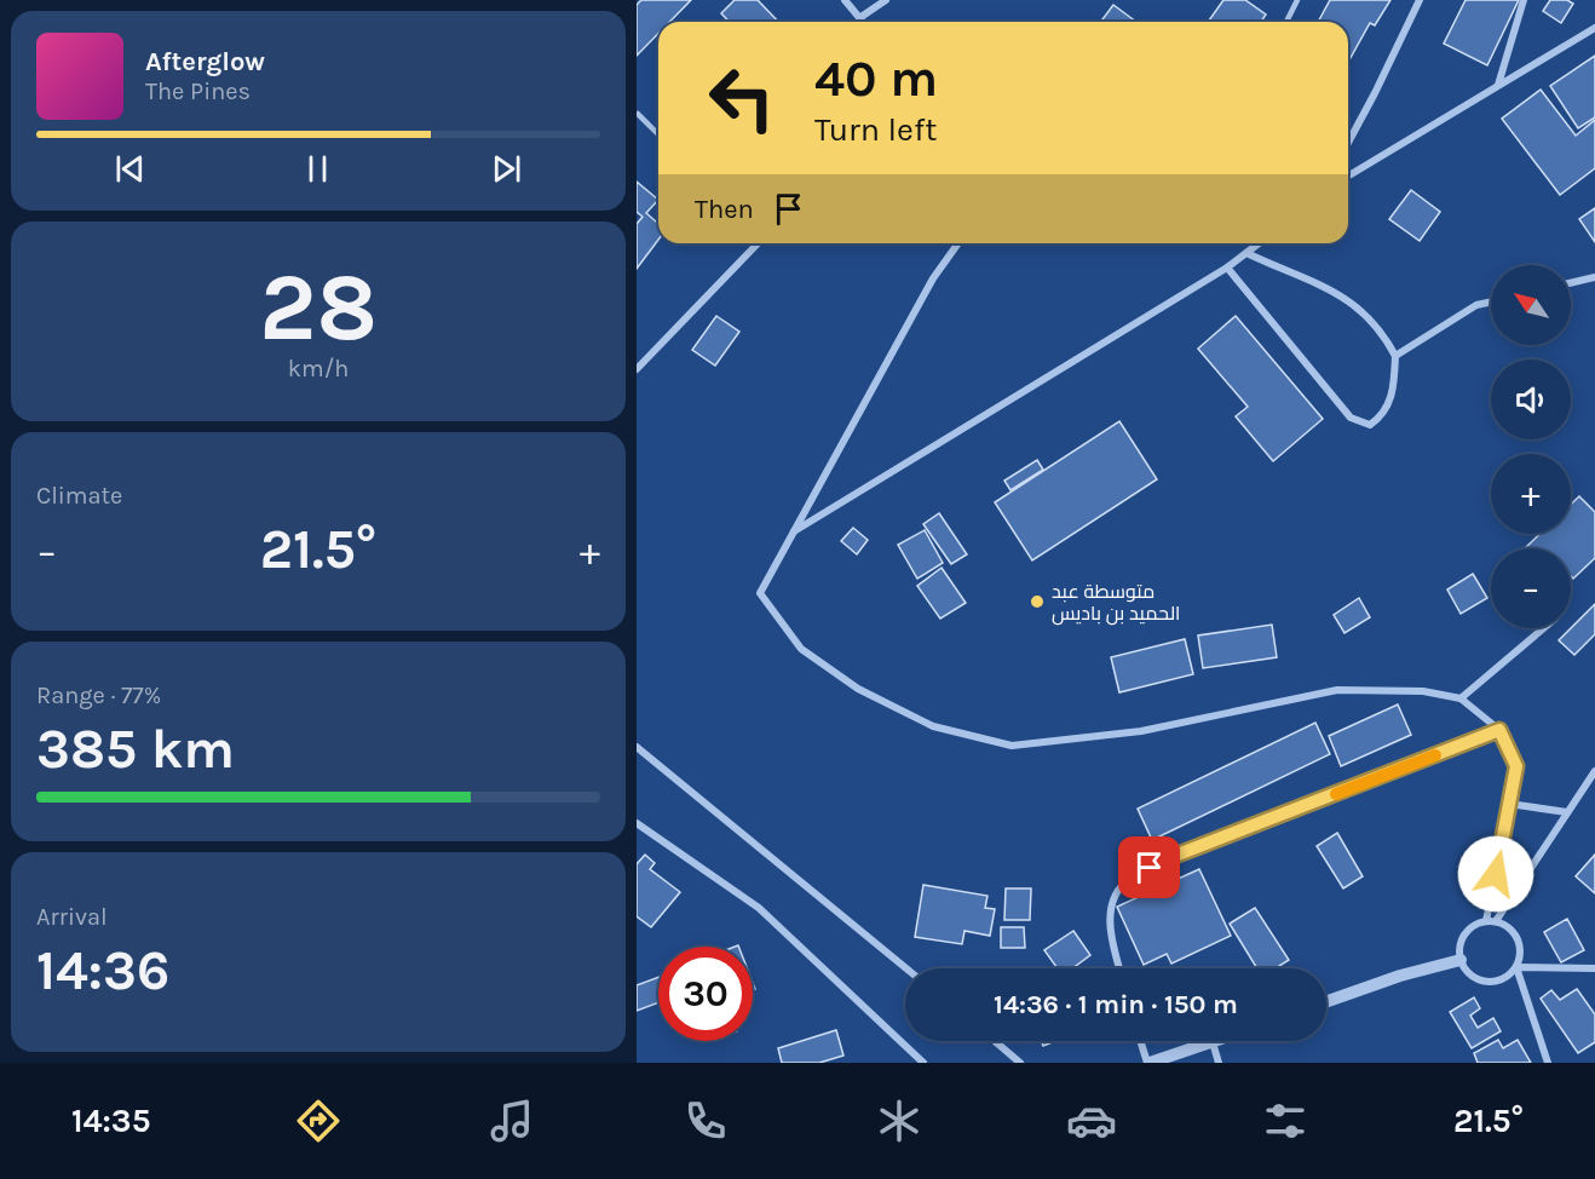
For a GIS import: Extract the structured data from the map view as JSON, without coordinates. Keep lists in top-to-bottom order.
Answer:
{
  "places": ["متوسطة عبد الحميد بن باديس"],
  "north": "top left",
  "page": {
    "turn": ["40 m", "Turn left"],
    "song": ["Afterglow", "The Pines"],
    "then": "Then",
    "tile": [
      ["28", "km/h"],
      "Climate",
      ["Range · 77%", "385 km"],
      ["Arrival", "14:36"]
    ],
    "map_buttons": ["+", "−"],
    "heat": ["−", "21.5°", "+"],
    "limit": "30",
    "trip": "14:36 · 1 min · 150 m",
    "tabs": ["14:35", "21.5°"]
  }
}
